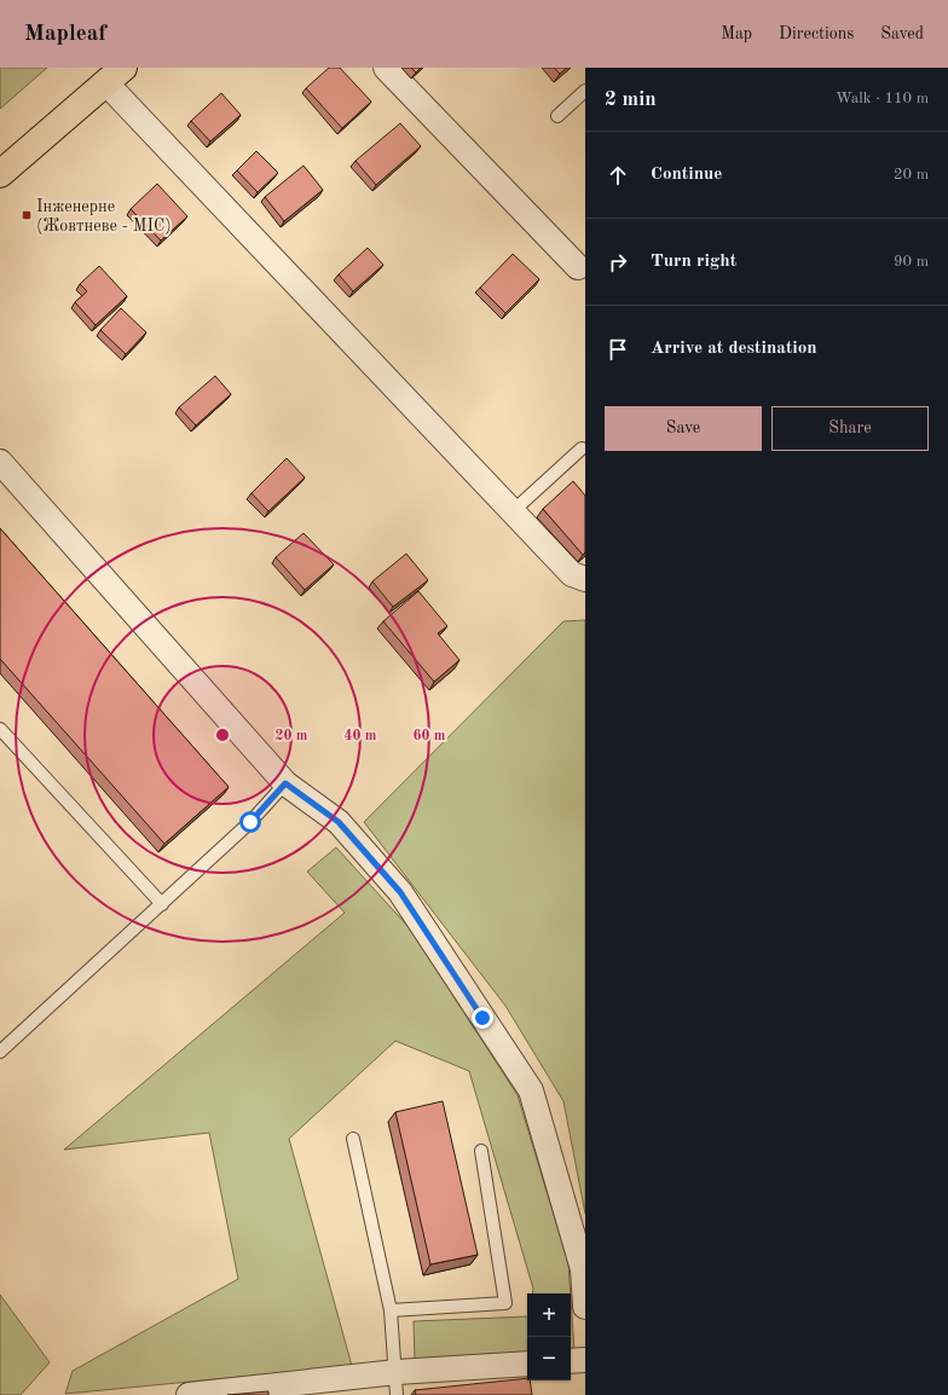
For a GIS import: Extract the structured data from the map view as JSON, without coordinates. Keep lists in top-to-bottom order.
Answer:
{
  "places": {
    "transit": ["Інженерне (Жовтневе - МІС)"]
  },
  "page": {
    "header": "Mapleaf",
    "nav": ["Map", "Directions", "Saved"],
    "heading": ["2 min", "Walk · 110 m"],
    "list": [
      ["Continue", "20 m"],
      ["Turn right", "90 m"],
      "Arrive at destination"
    ],
    "buttons": ["Save", "Share"],
    "map_buttons": ["+", "−"]
  },
  "rings": ["20 m", "40 m", "60 m"]
}
